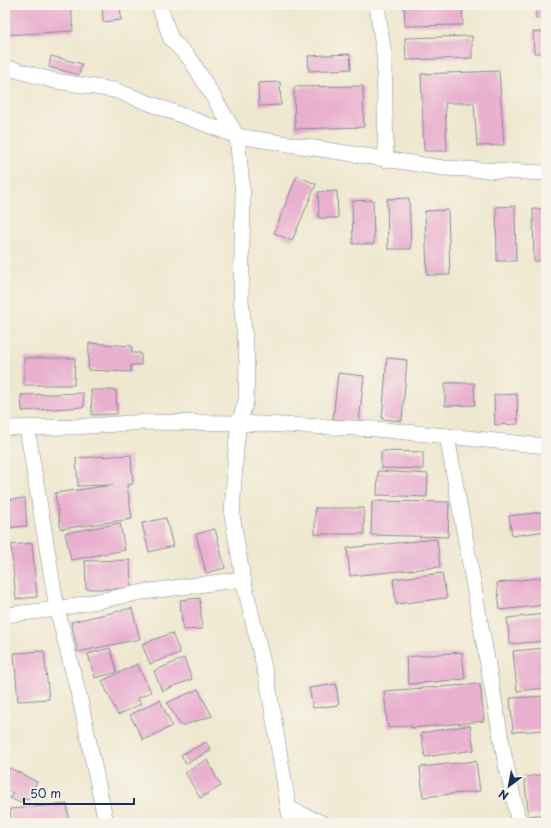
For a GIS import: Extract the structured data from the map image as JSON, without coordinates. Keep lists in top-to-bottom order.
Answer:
{
  "scale_bar": "50 m",
  "north": "bottom left"
}
